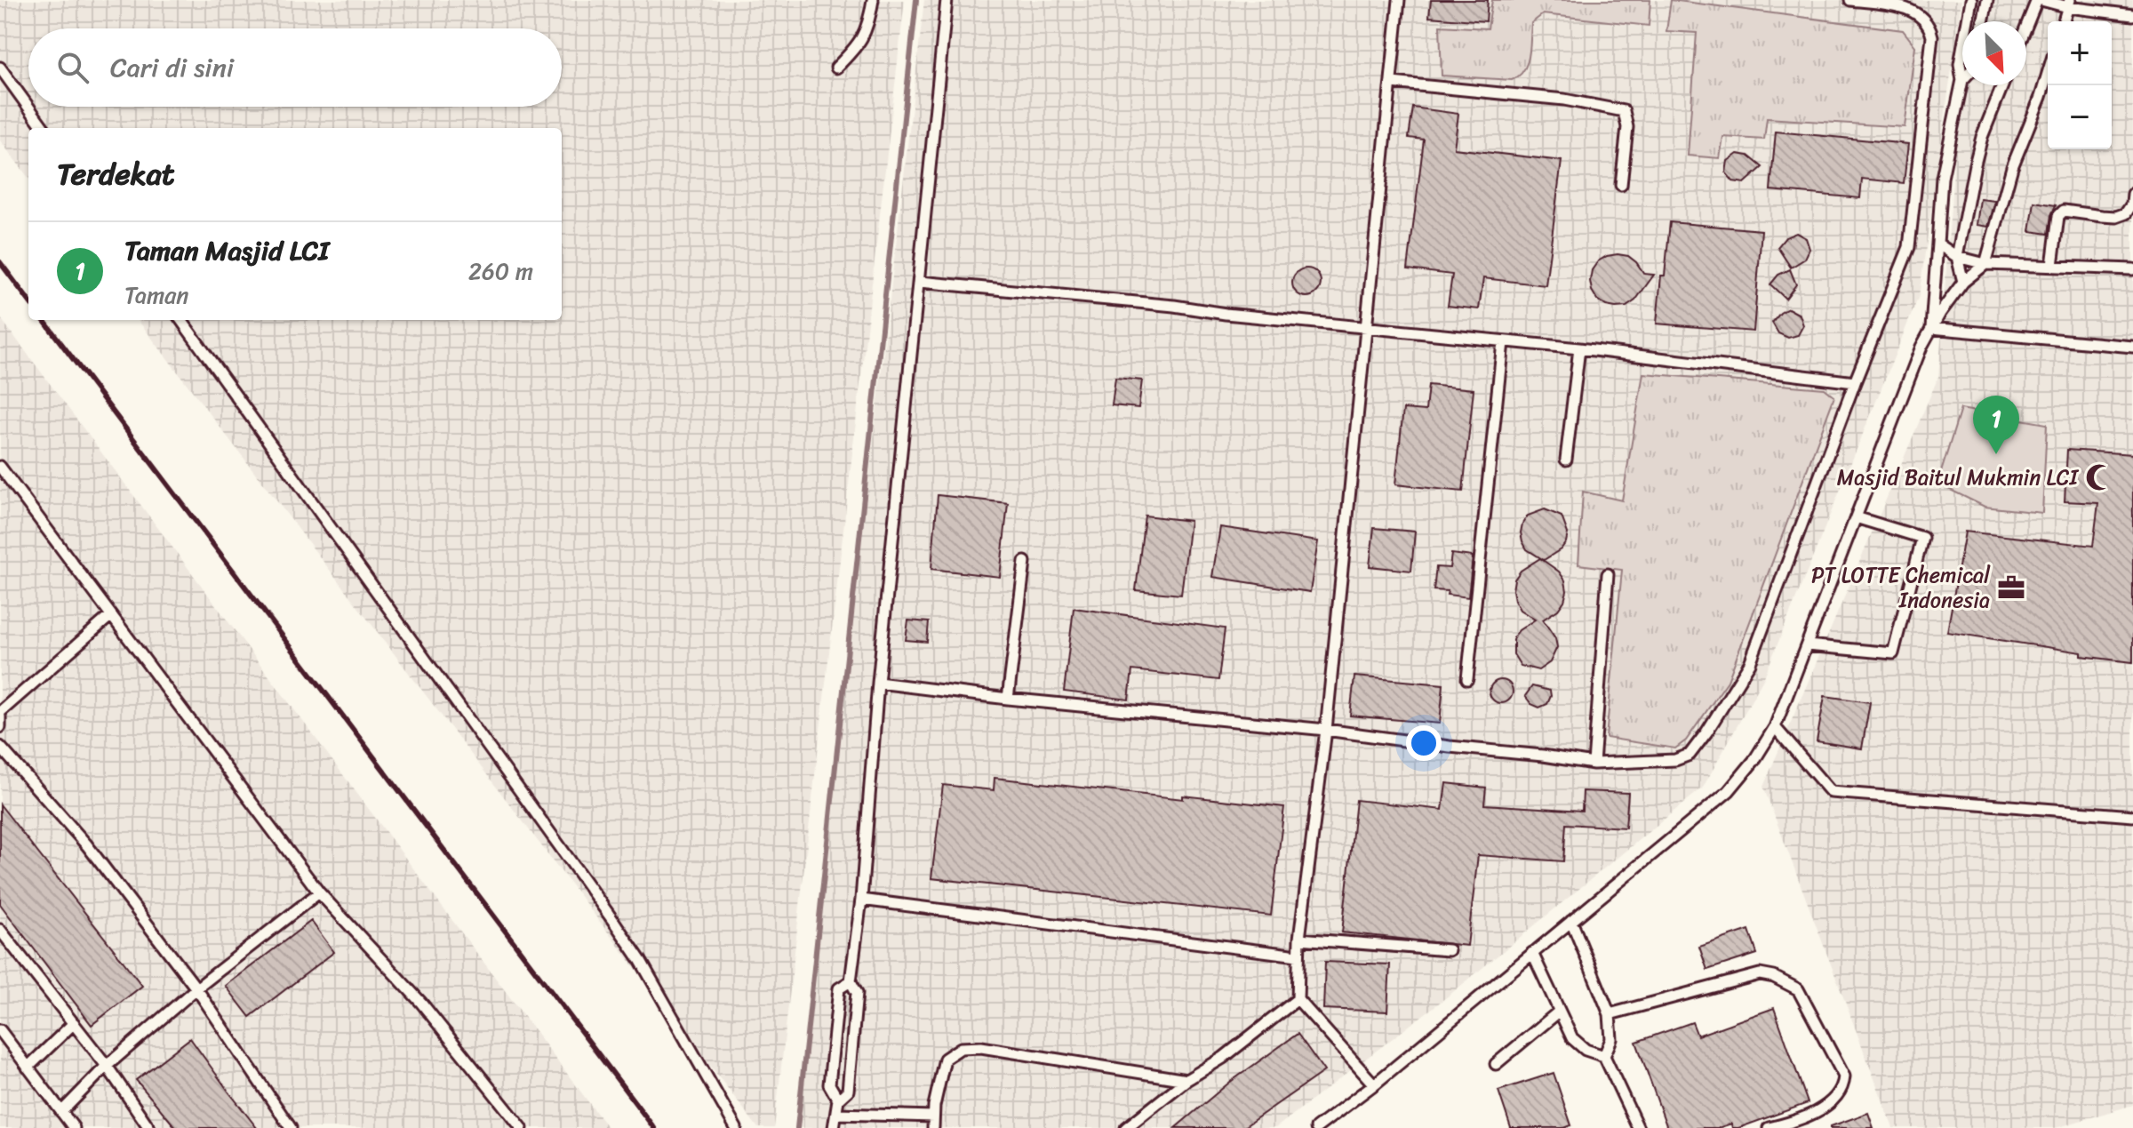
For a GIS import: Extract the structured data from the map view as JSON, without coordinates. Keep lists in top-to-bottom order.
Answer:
{
  "places": {
    "mosque": ["Masjid Baitul Mukmin LCI"],
    "office": ["PT LOTTE Chemical Indonesia"]
  },
  "north": "bottom right",
  "page": {
    "map_buttons": ["+", "−"],
    "search": "Cari di sini",
    "heading": "Terdekat",
    "list": [
      {
        "mark": "1",
        "name": "Taman Masjid LCI",
        "note": "Taman",
        "value": "260 m"
      }
    ],
    "pins": "1"
  }
}
